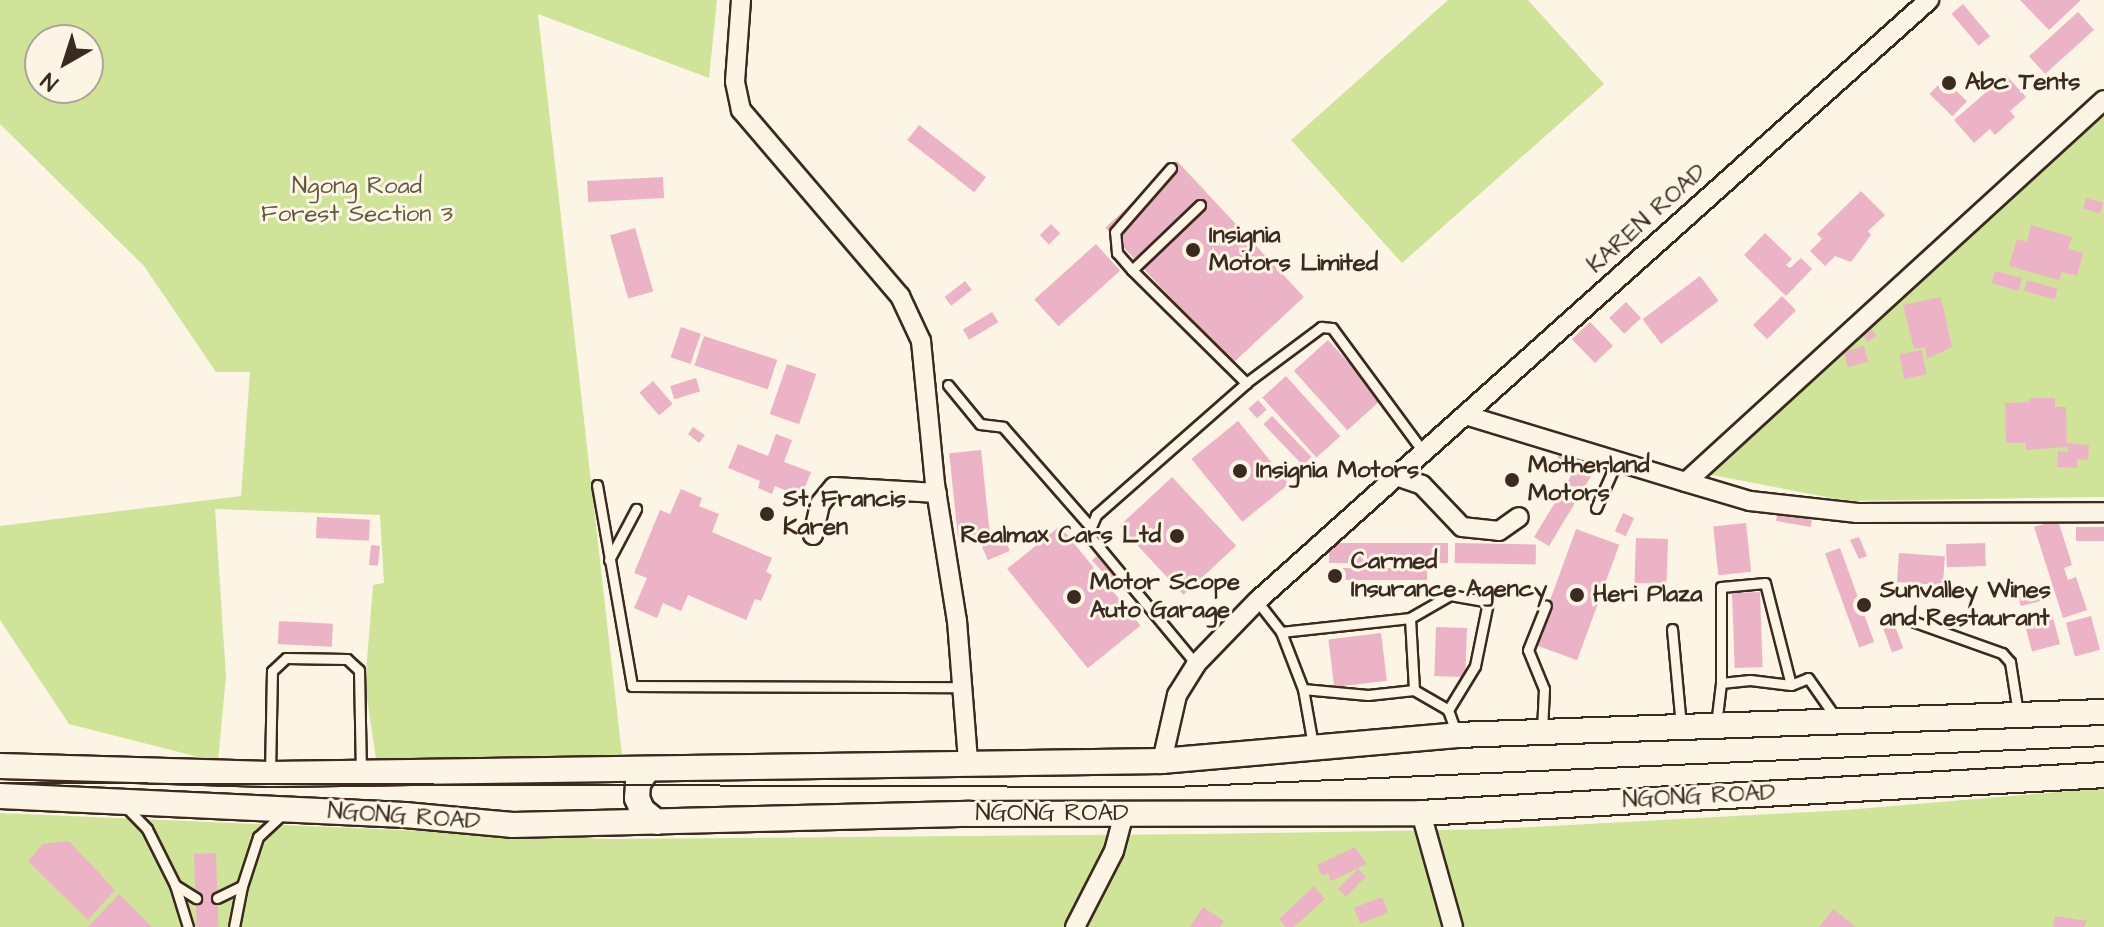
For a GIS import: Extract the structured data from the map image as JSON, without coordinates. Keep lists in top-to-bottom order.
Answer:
{
  "streets": {
    "main road": ["NGONG ROAD"],
    "street": ["KAREN ROAD"]
  },
  "crossings": [
    ["KAREN ROAD", "NGONG ROAD"]
  ],
  "parks": ["Ngong Road Forest Section 3"],
  "places": [
    "Abc Tents",
    "Insignia Motors Limited",
    "Insignia Motors",
    "Motherland Motors",
    "St. Francis Karen",
    "Realmax Cars Ltd",
    "Carmed Insurance Agency",
    "Heri Plaza",
    "Motor Scope Auto Garage",
    "Sunvalley Wines and Restaurant"
  ],
  "north": "bottom left"
}
